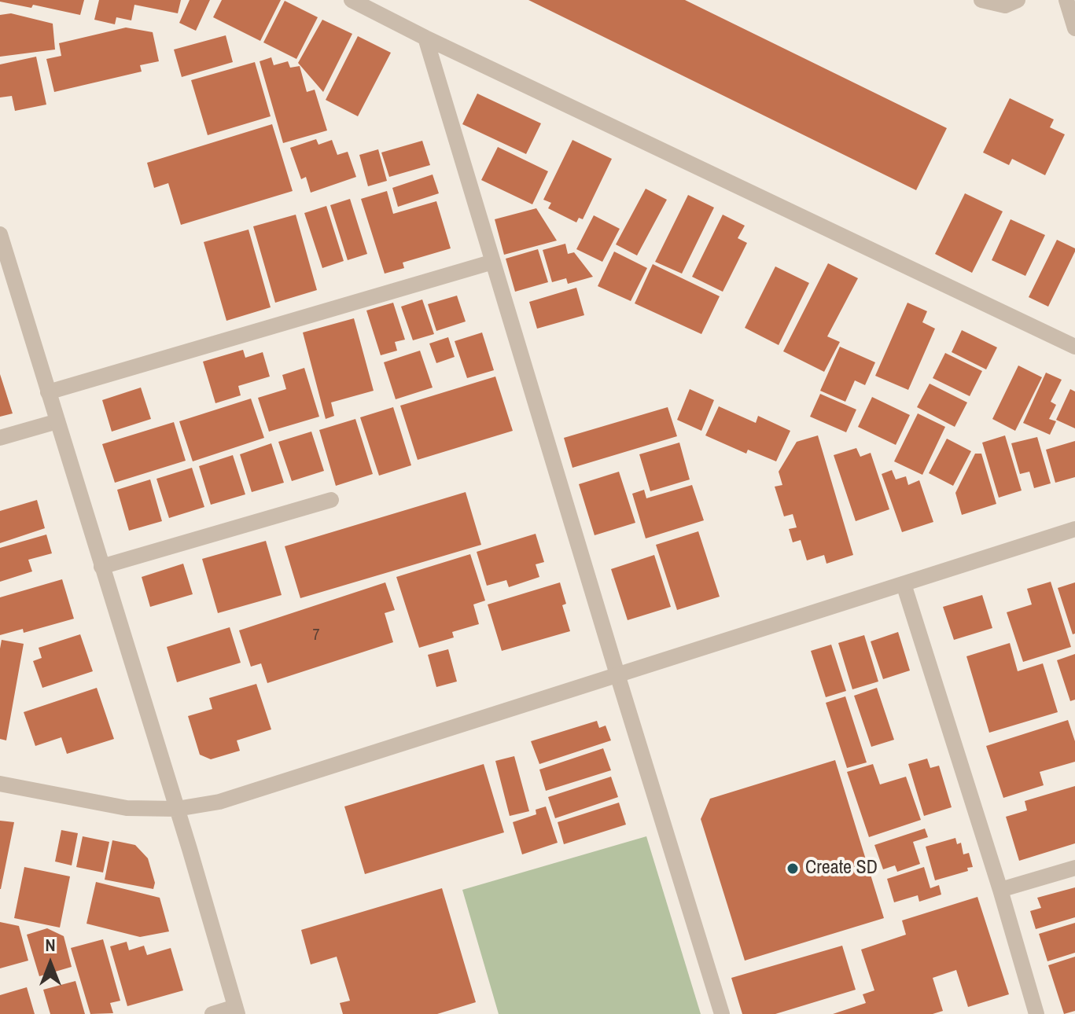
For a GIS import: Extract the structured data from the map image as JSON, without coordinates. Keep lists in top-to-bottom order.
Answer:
{
  "places": ["Create SD"],
  "house_numbers": ["7"],
  "north": "top"
}
